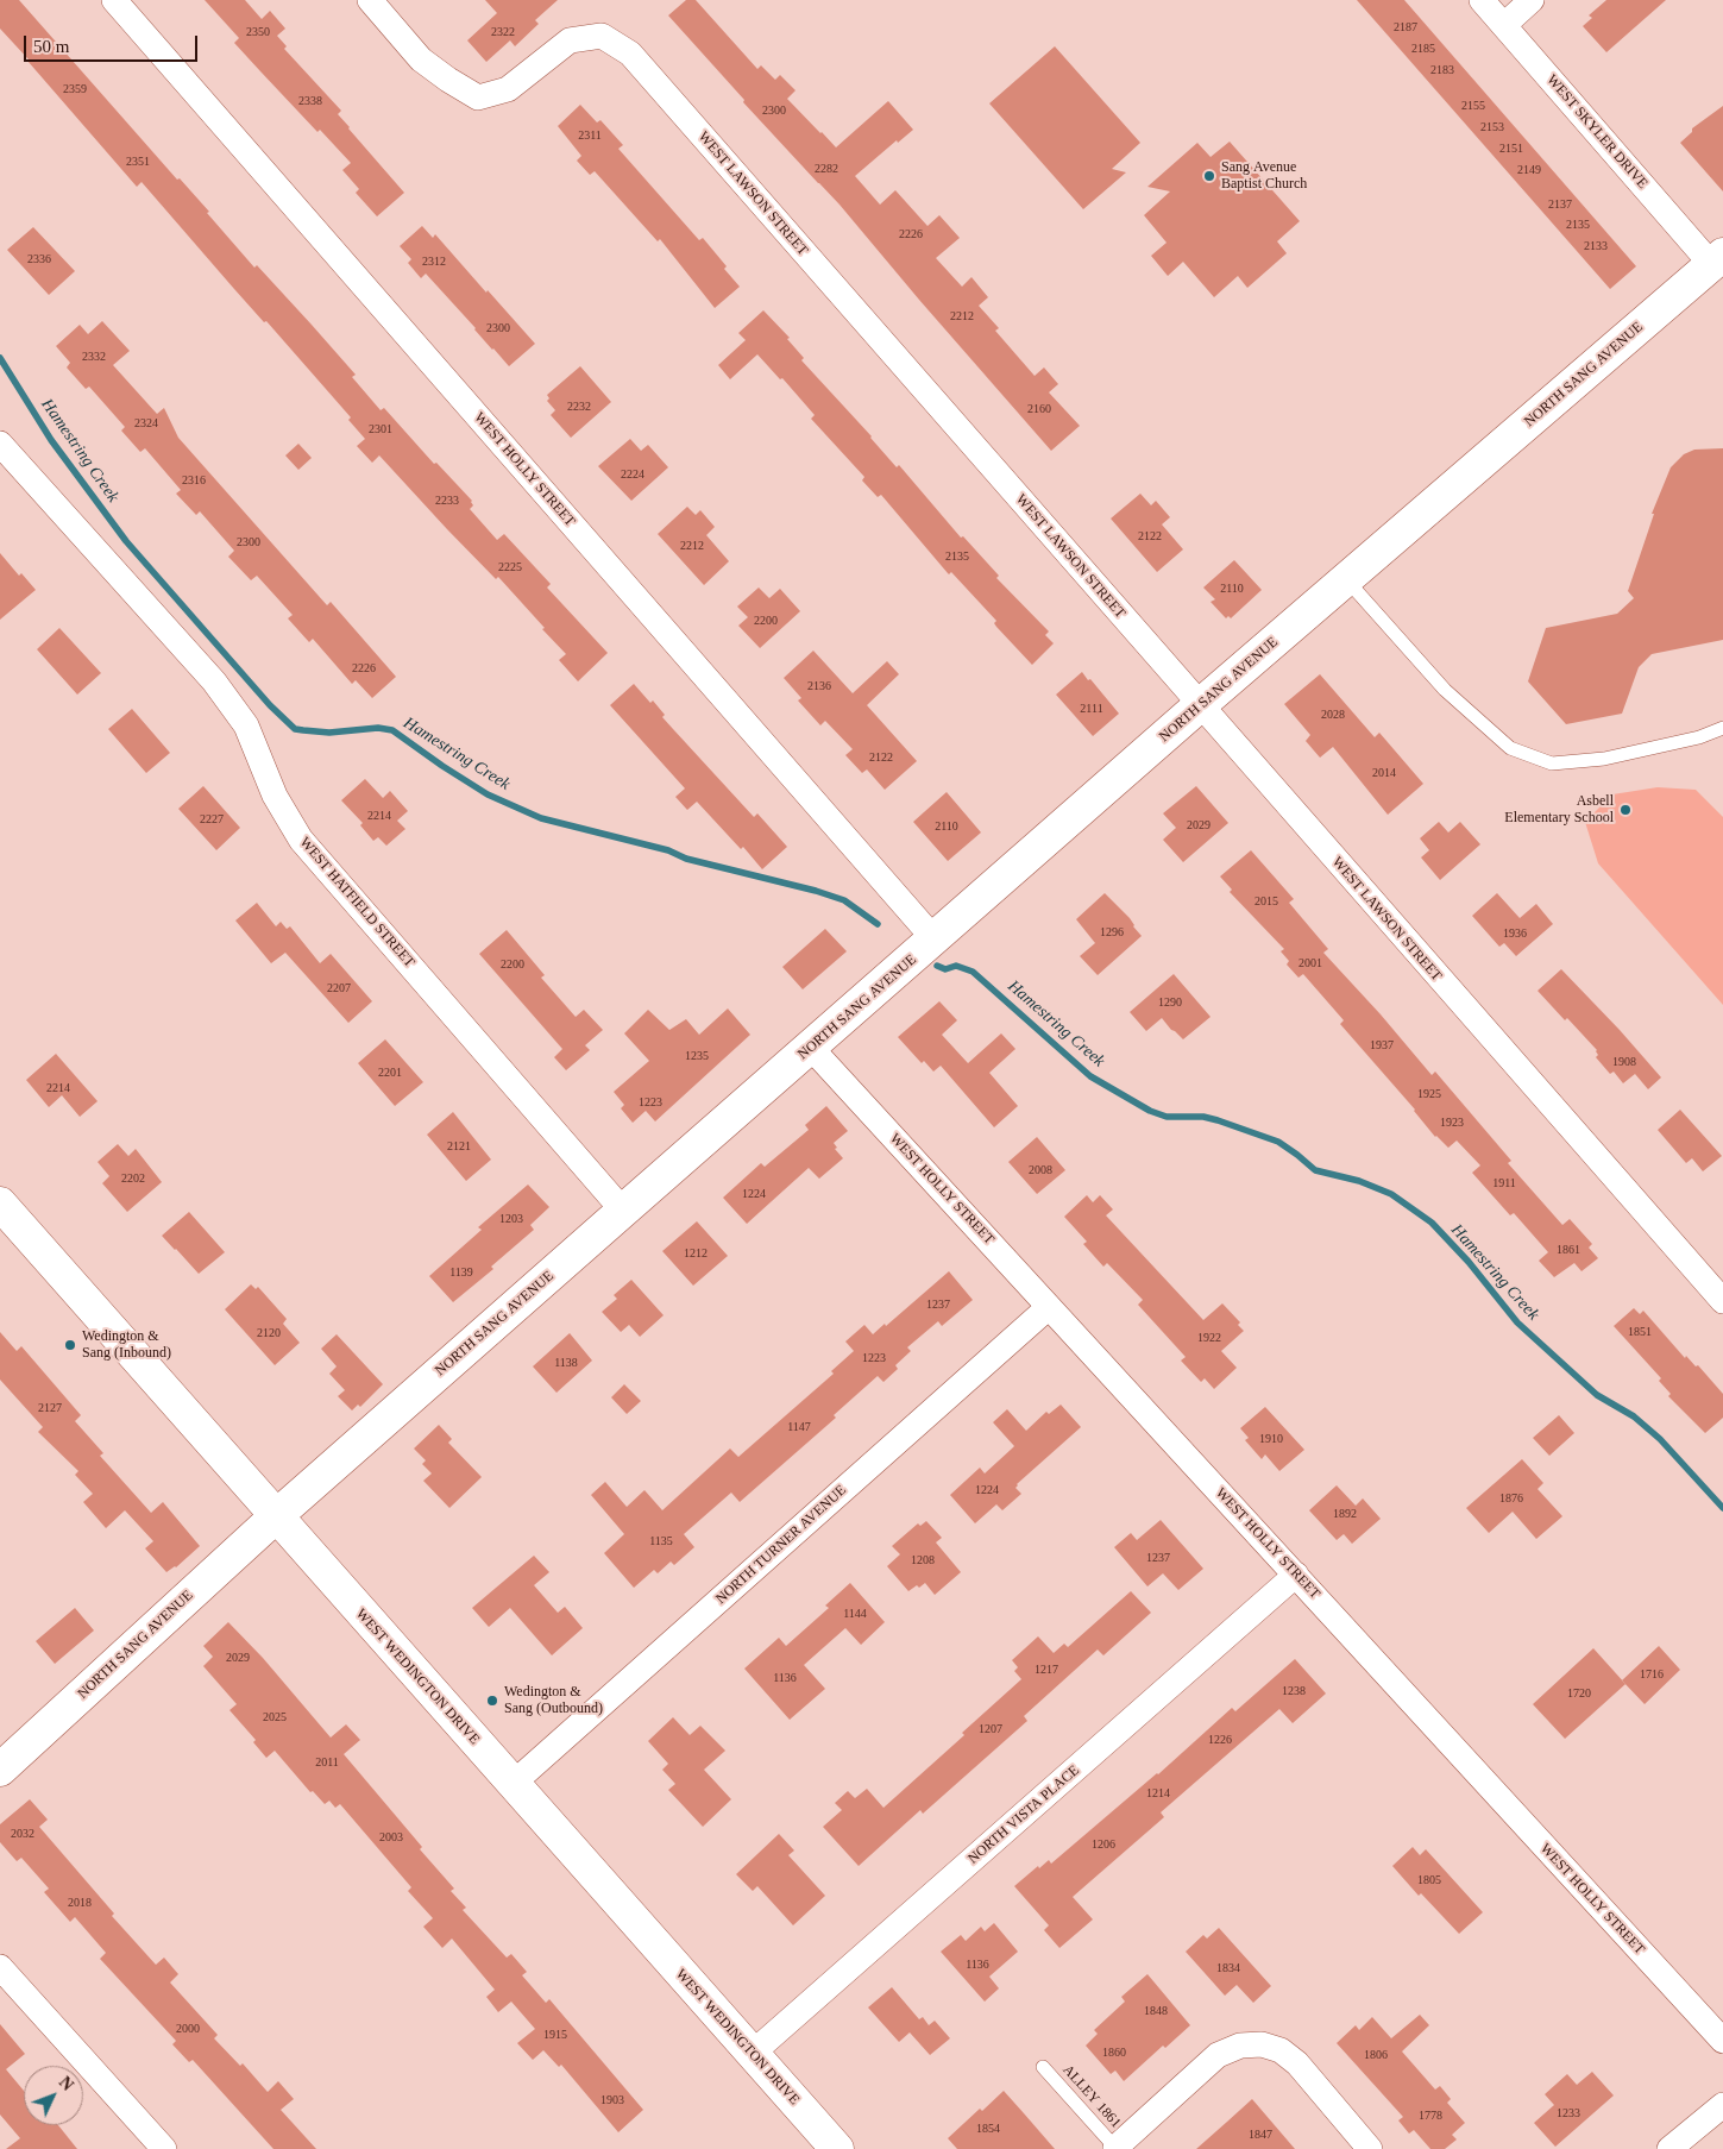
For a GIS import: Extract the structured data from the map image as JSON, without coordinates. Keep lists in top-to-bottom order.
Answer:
{
  "streets": {
    "street": [
      "WEST SKYLER DRIVE",
      "WEST LAWSON STREET",
      "NORTH SANG AVENUE",
      "WEST HOLLY STREET",
      "WEST HATFIELD STREET",
      "NORTH TURNER AVENUE",
      "WEST WEDINGTON DRIVE",
      "NORTH VISTA PLACE"
    ],
    "lane": ["ALLEY 1861"]
  },
  "crossings": [
    ["WEST SKYLER DRIVE", "NORTH SANG AVENUE"],
    ["WEST LAWSON STREET", "NORTH SANG AVENUE"],
    ["NORTH SANG AVENUE", "WEST HOLLY STREET"],
    ["NORTH SANG AVENUE", "WEST HATFIELD STREET"],
    ["NORTH SANG AVENUE", "WEST WEDINGTON DRIVE"],
    ["WEST HOLLY STREET", "NORTH TURNER AVENUE"],
    ["WEST HOLLY STREET", "NORTH VISTA PLACE"],
    ["NORTH TURNER AVENUE", "WEST WEDINGTON DRIVE"],
    ["WEST WEDINGTON DRIVE", "NORTH VISTA PLACE"]
  ],
  "water": ["Hamestring Creek"],
  "places": [
    "Sang Avenue Baptist Church",
    "Asbell Elementary School",
    "Wedington & Sang (Inbound)",
    "Wedington & Sang (Outbound)"
  ],
  "house_numbers": [
    "2187",
    "2350",
    "2322",
    "2185",
    "2183",
    "2359",
    "2338",
    "2155",
    "2300",
    "2153",
    "2311",
    "2151",
    "2351",
    "2282",
    "2149",
    "2137",
    "2135",
    "2226",
    "2133",
    "2336",
    "2312",
    "2212",
    "2300",
    "2332",
    "2232",
    "2160",
    "2324",
    "2301",
    "2224",
    "2316",
    "2233",
    "2122",
    "2300",
    "2212",
    "2135",
    "2225",
    "2110",
    "2200",
    "2226",
    "2136",
    "2111",
    "2028",
    "2122",
    "2014",
    "2214",
    "2227",
    "2029",
    "2110",
    "2015",
    "1296",
    "1936",
    "2001",
    "2200",
    "2207",
    "1290",
    "1937",
    "1235",
    "1908",
    "2201",
    "2214",
    "1925",
    "1223",
    "1923",
    "2121",
    "2008",
    "2202",
    "1911",
    "1224",
    "1203",
    "1861",
    "1212",
    "1139",
    "1237",
    "1851",
    "2120",
    "1922",
    "1223",
    "1138",
    "2127",
    "1147",
    "1910",
    "1224",
    "1876",
    "1892",
    "1135",
    "1237",
    "1208",
    "1144",
    "2029",
    "1217",
    "1716",
    "1136",
    "1238",
    "1720",
    "2025",
    "1207",
    "1226",
    "2011",
    "1214",
    "2032",
    "2003",
    "1206",
    "1805",
    "2018",
    "1136",
    "1834",
    "1848",
    "2000",
    "1915",
    "1860",
    "1806",
    "1903",
    "1233",
    "1778",
    "1854",
    "1847"
  ],
  "scale_bar": "50 m",
  "north": "top right"
}
